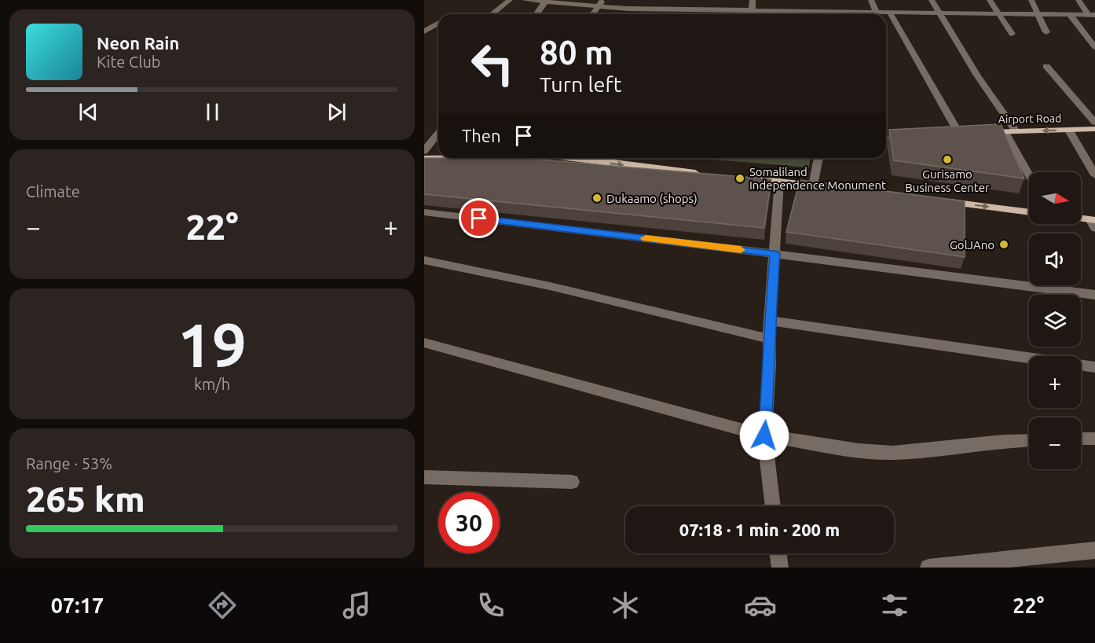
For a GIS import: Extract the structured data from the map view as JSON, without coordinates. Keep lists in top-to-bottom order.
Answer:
{
  "streets": {
    "main road": ["Airport Road"]
  },
  "one_way": ["Airport Road"],
  "places": [
    "Gurisamo Business Center",
    "Somaliland Independence Monument",
    "Dukaamo (shops)",
    "GolJAno"
  ],
  "north": "right",
  "page": {
    "turn": ["80 m", "Turn left"],
    "song": ["Neon Rain", "Kite Club"],
    "then": "Then",
    "tile": [
      "Climate",
      ["19", "km/h"],
      ["Range · 53%", "265 km"]
    ],
    "map_buttons": ["+", "−"],
    "heat": ["−", "22°", "+"],
    "limit": "30",
    "trip": "07:18 · 1 min · 200 m",
    "tabs": ["07:17", "22°"]
  }
}
